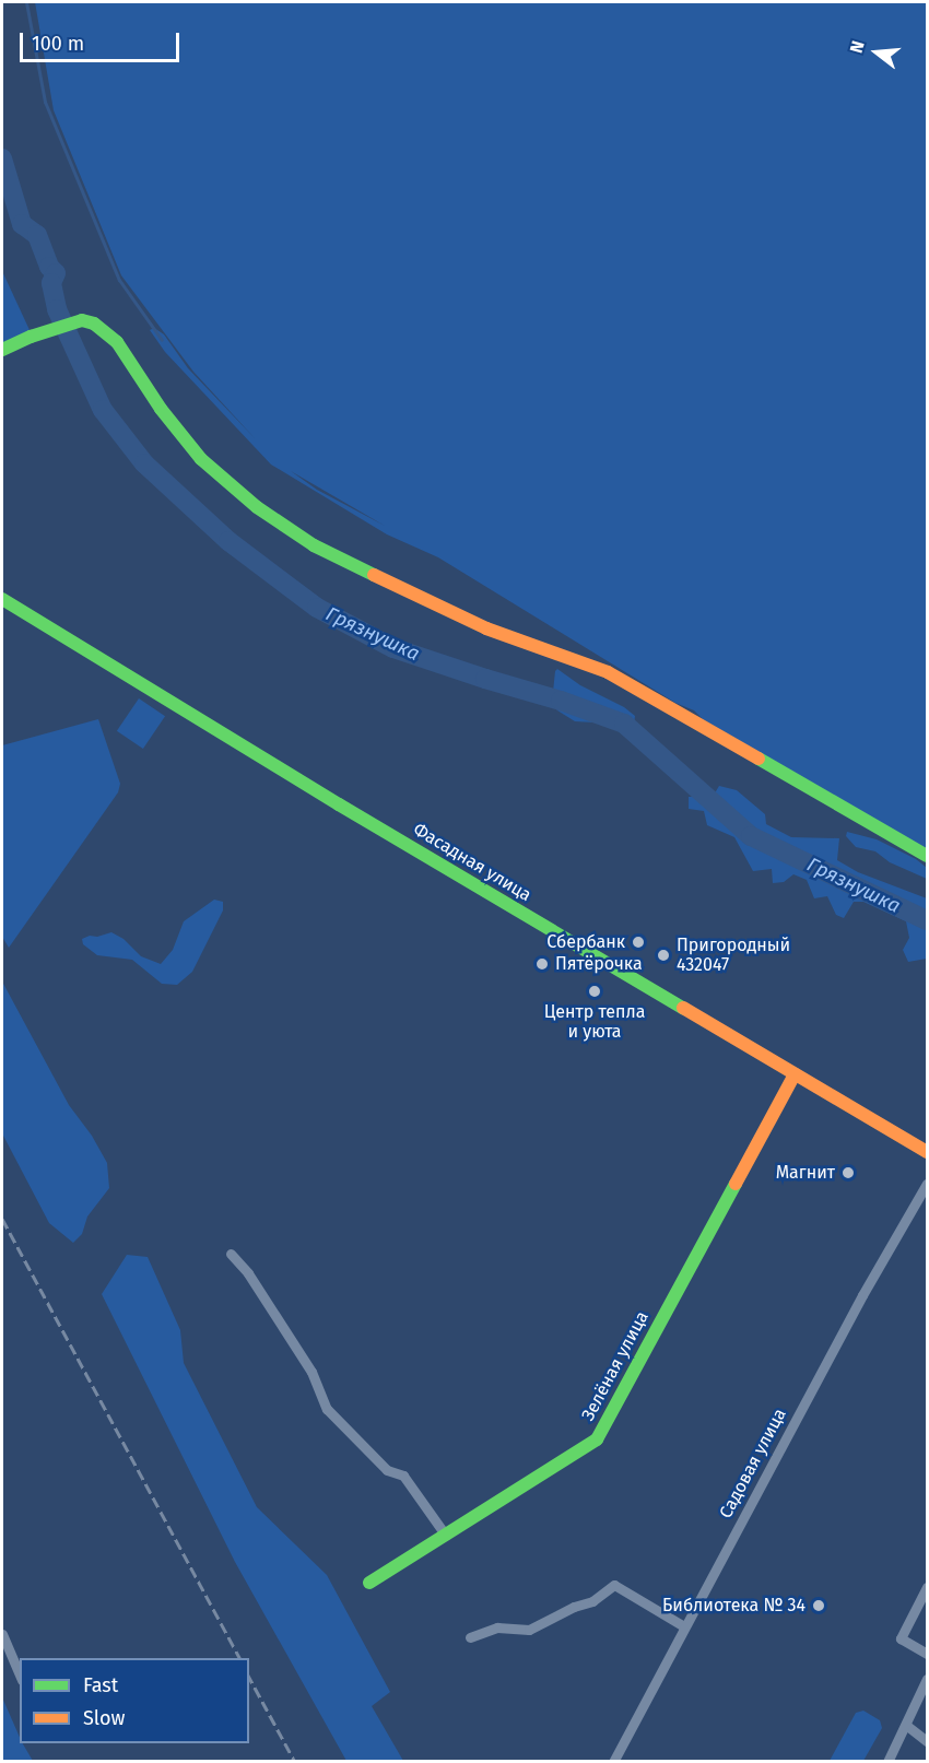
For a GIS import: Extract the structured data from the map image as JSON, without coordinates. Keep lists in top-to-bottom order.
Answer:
{
  "streets": {
    "street": ["Фасадная улица", "Зелёная улица", "Садовая улица"]
  },
  "crossings": [
    ["Фасадная улица", "Зелёная улица"]
  ],
  "water": ["Грязнушка"],
  "places": [
    "Сбербанк",
    "Пригородный 432047",
    "Пятёрочка",
    "Центр тепла и уюта",
    "Магнит",
    "Библиотека № 34"
  ],
  "legend": ["Fast", "Slow"],
  "scale_bar": "100 m",
  "north": "left"
}
